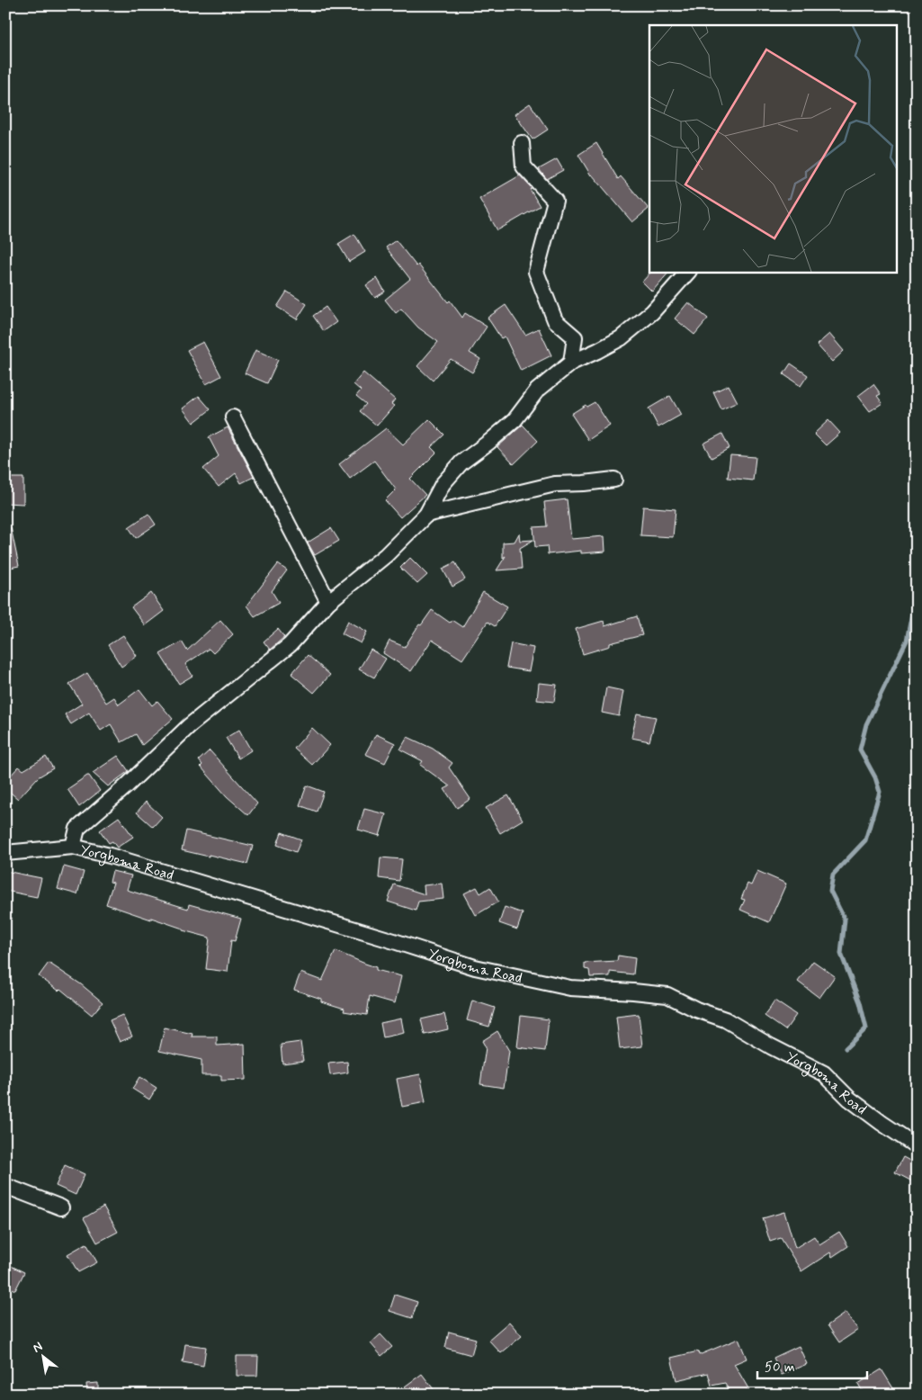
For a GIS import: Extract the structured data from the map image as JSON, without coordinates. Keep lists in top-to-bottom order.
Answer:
{
  "streets": {
    "street": ["Yorgboma Road"]
  },
  "scale_bar": "50 m",
  "north": "top left"
}
